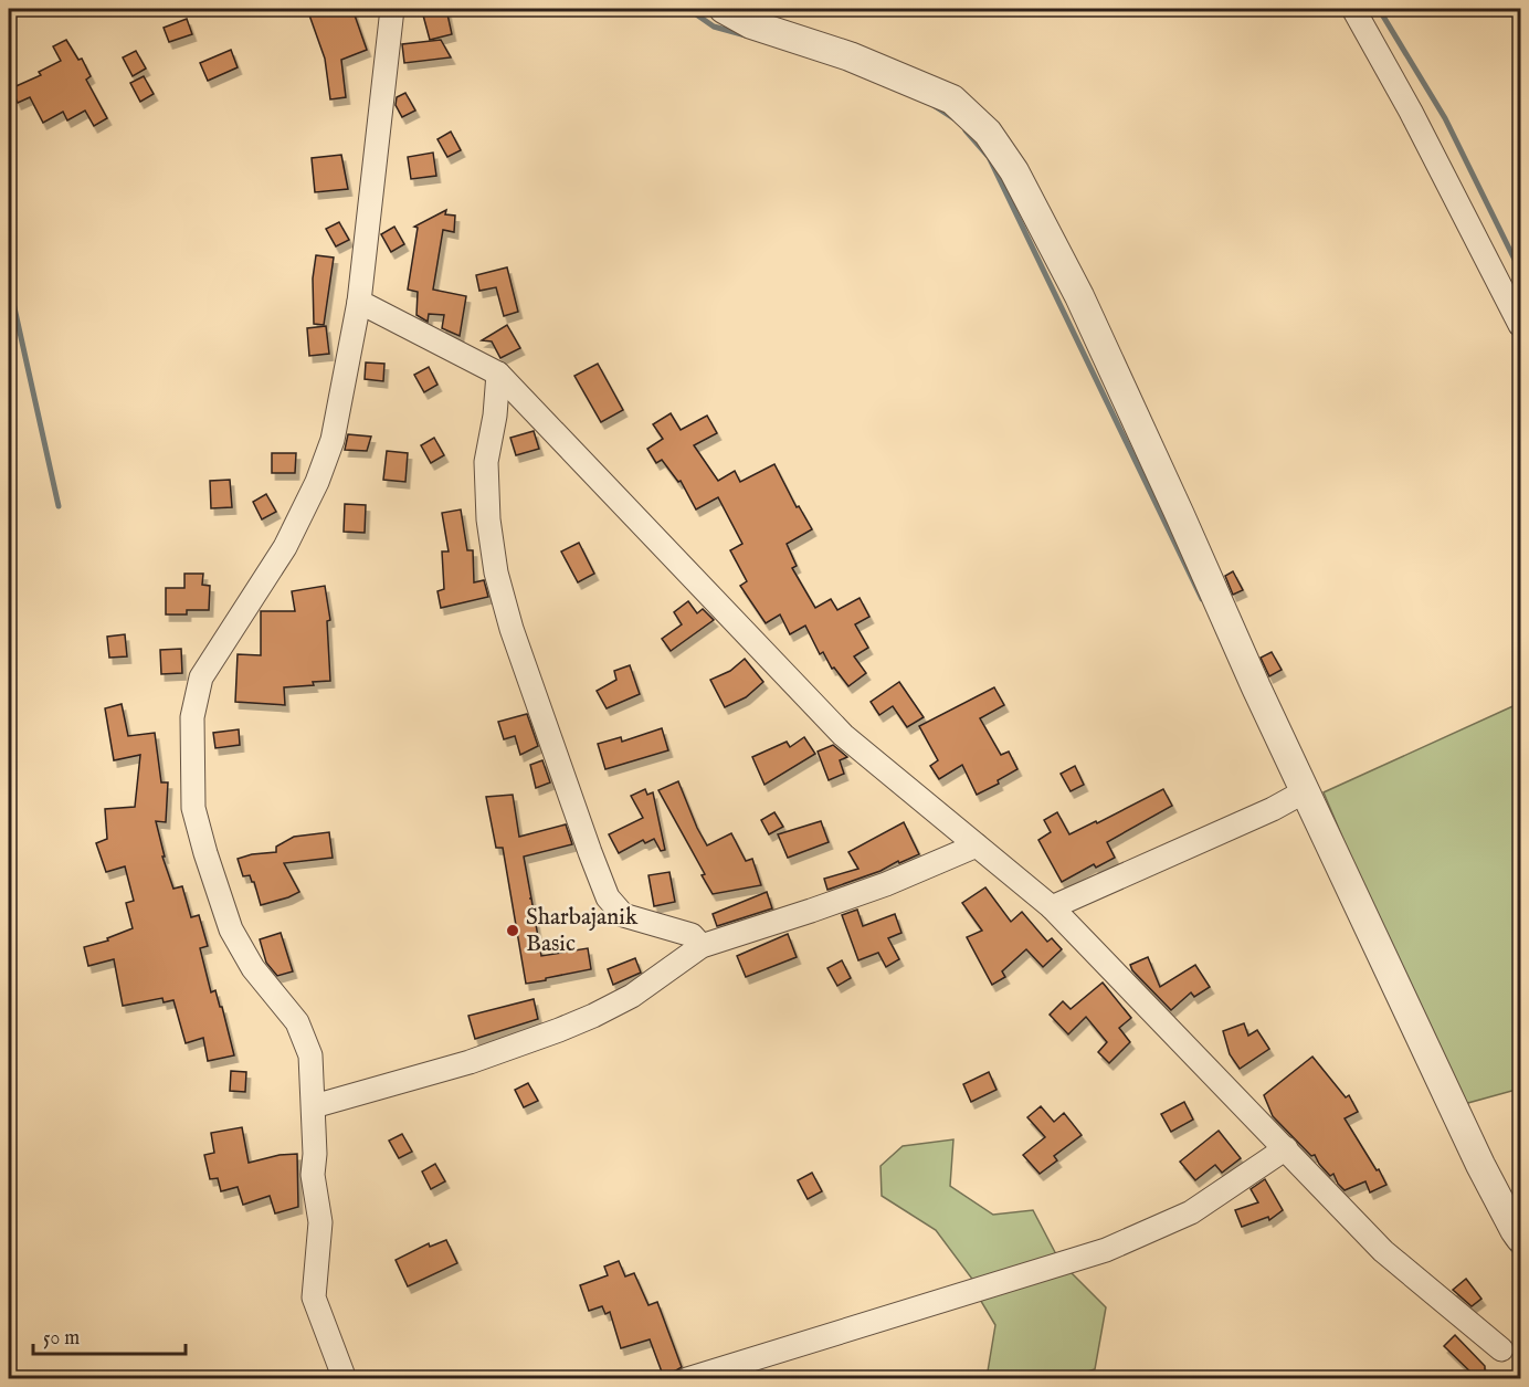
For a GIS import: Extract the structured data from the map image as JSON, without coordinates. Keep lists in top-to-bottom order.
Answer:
{
  "places": ["Sharbajanik Basic"],
  "scale_bar": "50 m"
}
